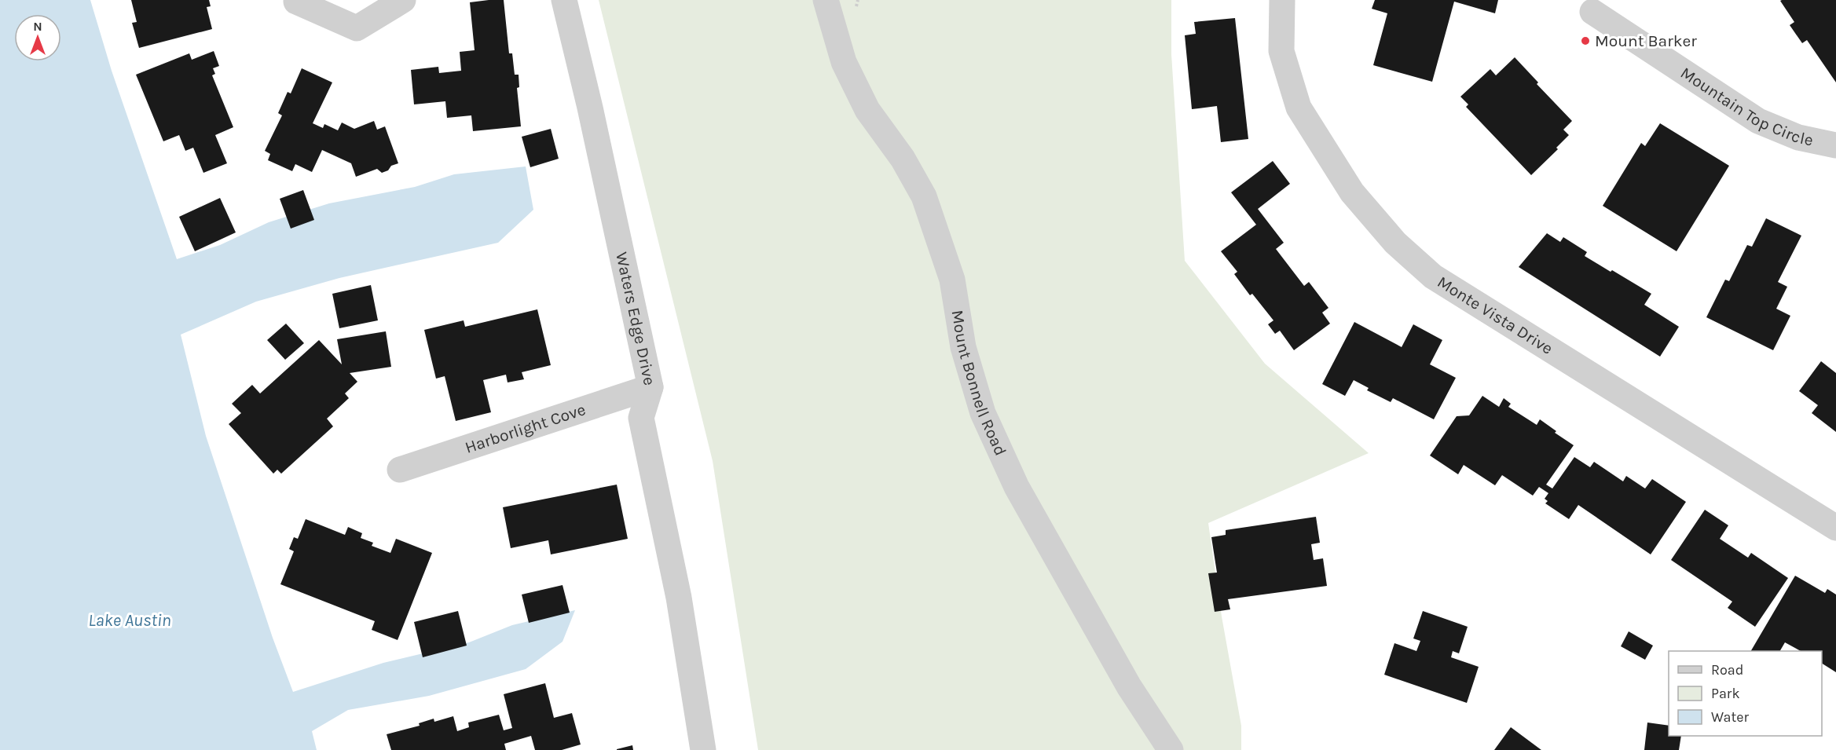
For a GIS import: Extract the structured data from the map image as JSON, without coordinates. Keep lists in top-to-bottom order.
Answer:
{
  "streets": {
    "street": [
      "Mountain Top Circle",
      "Monte Vista Drive",
      "Waters Edge Drive",
      "Mount Bonnell Road",
      "Harborlight Cove"
    ]
  },
  "crossings": [
    ["Waters Edge Drive", "Harborlight Cove"]
  ],
  "water": ["Lake Austin"],
  "places": ["Mount Barker"],
  "legend": ["Road", "Park", "Water"],
  "north": "top"
}
